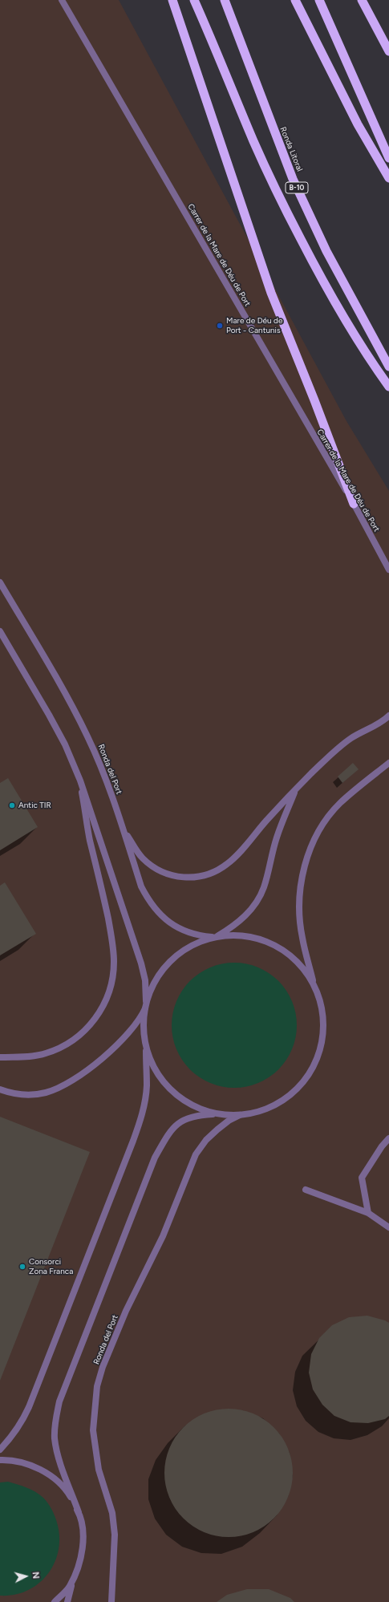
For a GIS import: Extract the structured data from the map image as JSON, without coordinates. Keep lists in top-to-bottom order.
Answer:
{
  "streets": {
    "highway": ["Ronda Litoral", "B-10"],
    "street": ["Carrer de la Mare de Déu de Port", "Ronda del Port"]
  },
  "places": ["Mare de Déu de Port - Cantunis", "Antic TIR", "Consorci Zona Franca"],
  "north": "right"
}
